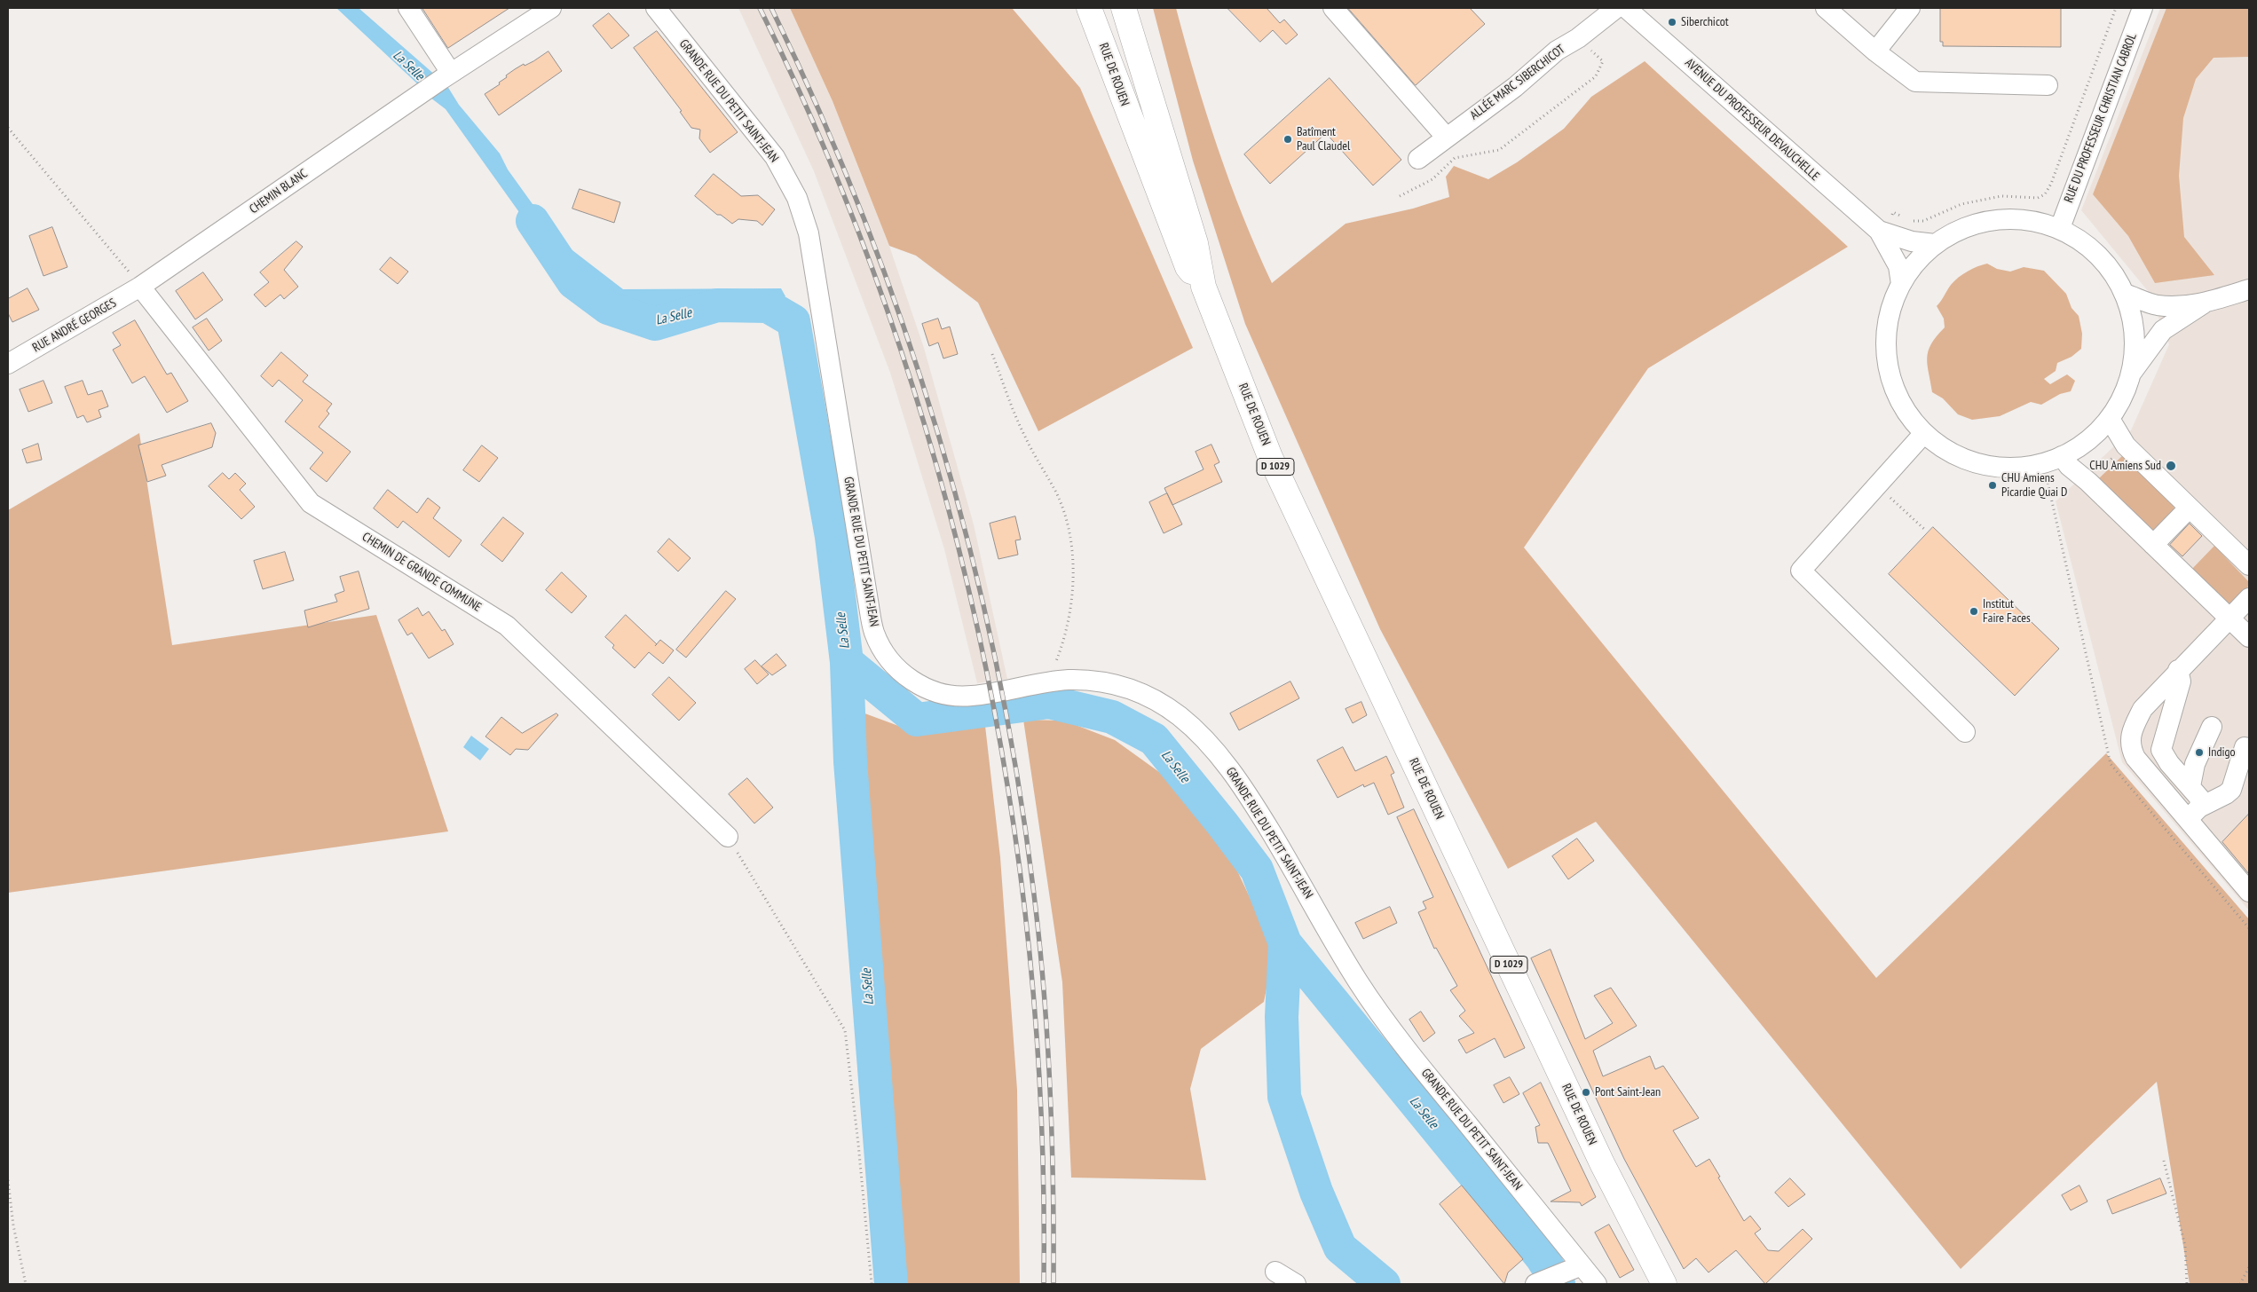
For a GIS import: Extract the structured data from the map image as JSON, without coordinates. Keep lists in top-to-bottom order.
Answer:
{
  "streets": {
    "main road": ["RUE DE ROUEN", "D 1029"],
    "street": [
      "ALLÉE MARC SIBERCHICOT",
      "GRANDE RUE DU PETIT SAINT-JEAN",
      "RUE DU PROFESSEUR CHRISTIAN CABROL",
      "AVENUE DU PROFESSEUR DEVAUCHELLE",
      "CHEMIN BLANC",
      "RUE ANDRÉ GEORGES",
      "CHEMIN DE GRANDE COMMUNE"
    ]
  },
  "crossings": [
    ["CHEMIN BLANC", "RUE ANDRÉ GEORGES"],
    ["CHEMIN BLANC", "CHEMIN DE GRANDE COMMUNE"],
    ["RUE ANDRÉ GEORGES", "CHEMIN DE GRANDE COMMUNE"]
  ],
  "water": ["La Selle"],
  "places": [
    "Siberchicot",
    "Batîment Paul Claudel",
    "CHU Amiens Sud",
    "CHU Amiens Picardie Quai D",
    "Institut Faire Faces",
    "Indigo",
    "Pont Saint-Jean"
  ]
}
